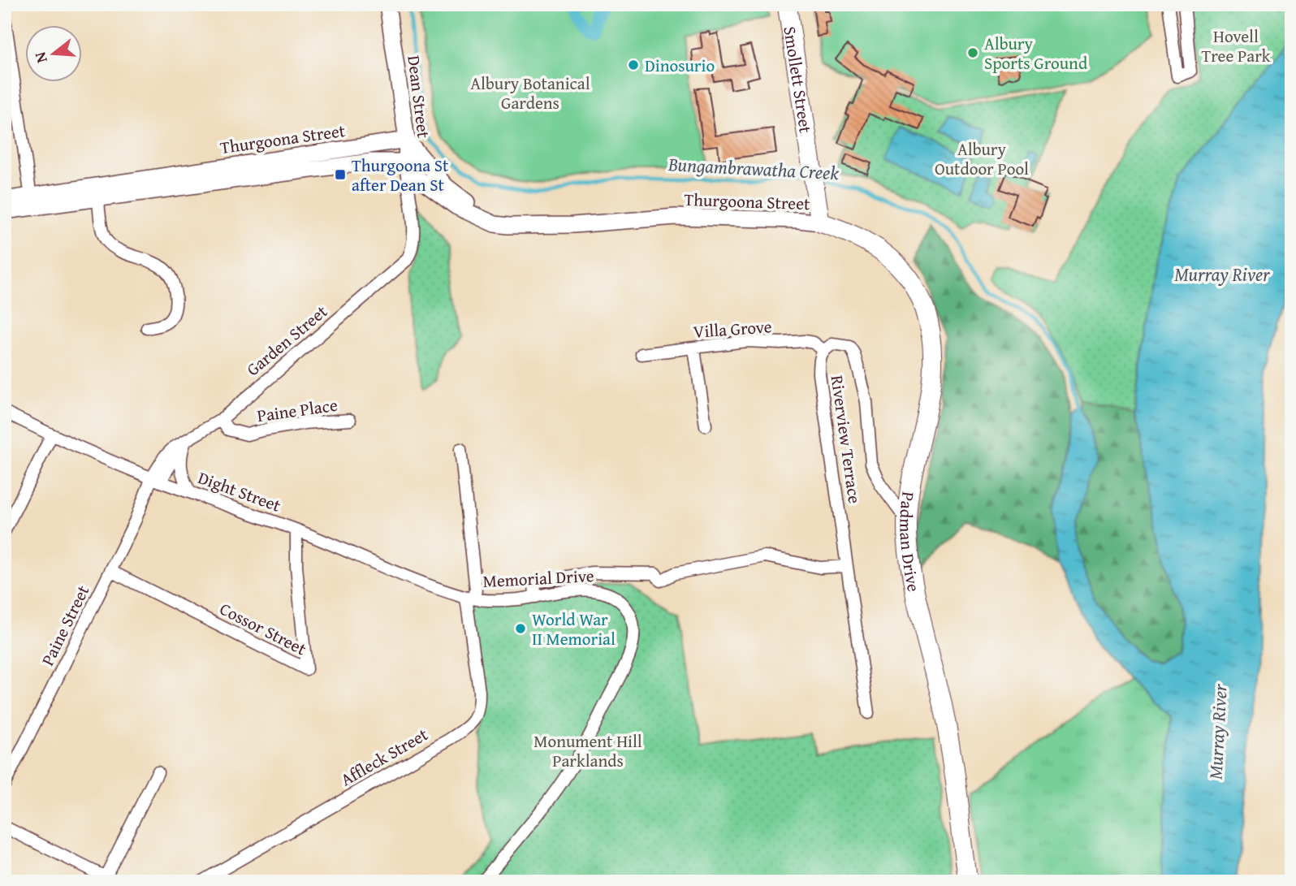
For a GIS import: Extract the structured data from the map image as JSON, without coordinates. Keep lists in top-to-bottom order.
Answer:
{
  "streets": {
    "main road": [
      "Smollett Street",
      "Dean Street",
      "Thurgoona Street",
      "Padman Drive"
    ],
    "street": [
      "Villa Grove",
      "Garden Street",
      "Paine Place",
      "Riverview Terrace",
      "Dight Street",
      "Memorial Drive",
      "Paine Street",
      "Cossor Street",
      "Affleck Street"
    ]
  },
  "crossings": [
    ["Smollett Street", "Thurgoona Street"],
    ["Smollett Street", "Padman Drive"],
    ["Dean Street", "Thurgoona Street"],
    ["Dean Street", "Garden Street"],
    ["Thurgoona Street", "Padman Drive"],
    ["Villa Grove", "Riverview Terrace"],
    ["Garden Street", "Paine Place"],
    ["Garden Street", "Dight Street"],
    ["Garden Street", "Paine Street"],
    ["Riverview Terrace", "Padman Drive"],
    ["Dight Street", "Memorial Drive"],
    ["Dight Street", "Paine Street"],
    ["Dight Street", "Cossor Street"],
    ["Dight Street", "Affleck Street"],
    ["Memorial Drive", "Affleck Street"],
    ["Paine Street", "Cossor Street"]
  ],
  "water": ["Bungambrawatha Creek", "Murray River"],
  "parks": [
    "Hovell Tree Park",
    "Albury Botanical Gardens",
    "Albury Outdoor Pool",
    "Monument Hill Parklands"
  ],
  "places": {
    "other": ["Albury Sports Ground", "Dinosurio", "World War II Memorial"],
    "transit": ["Thurgoona St after Dean St"]
  },
  "north": "left"
}
